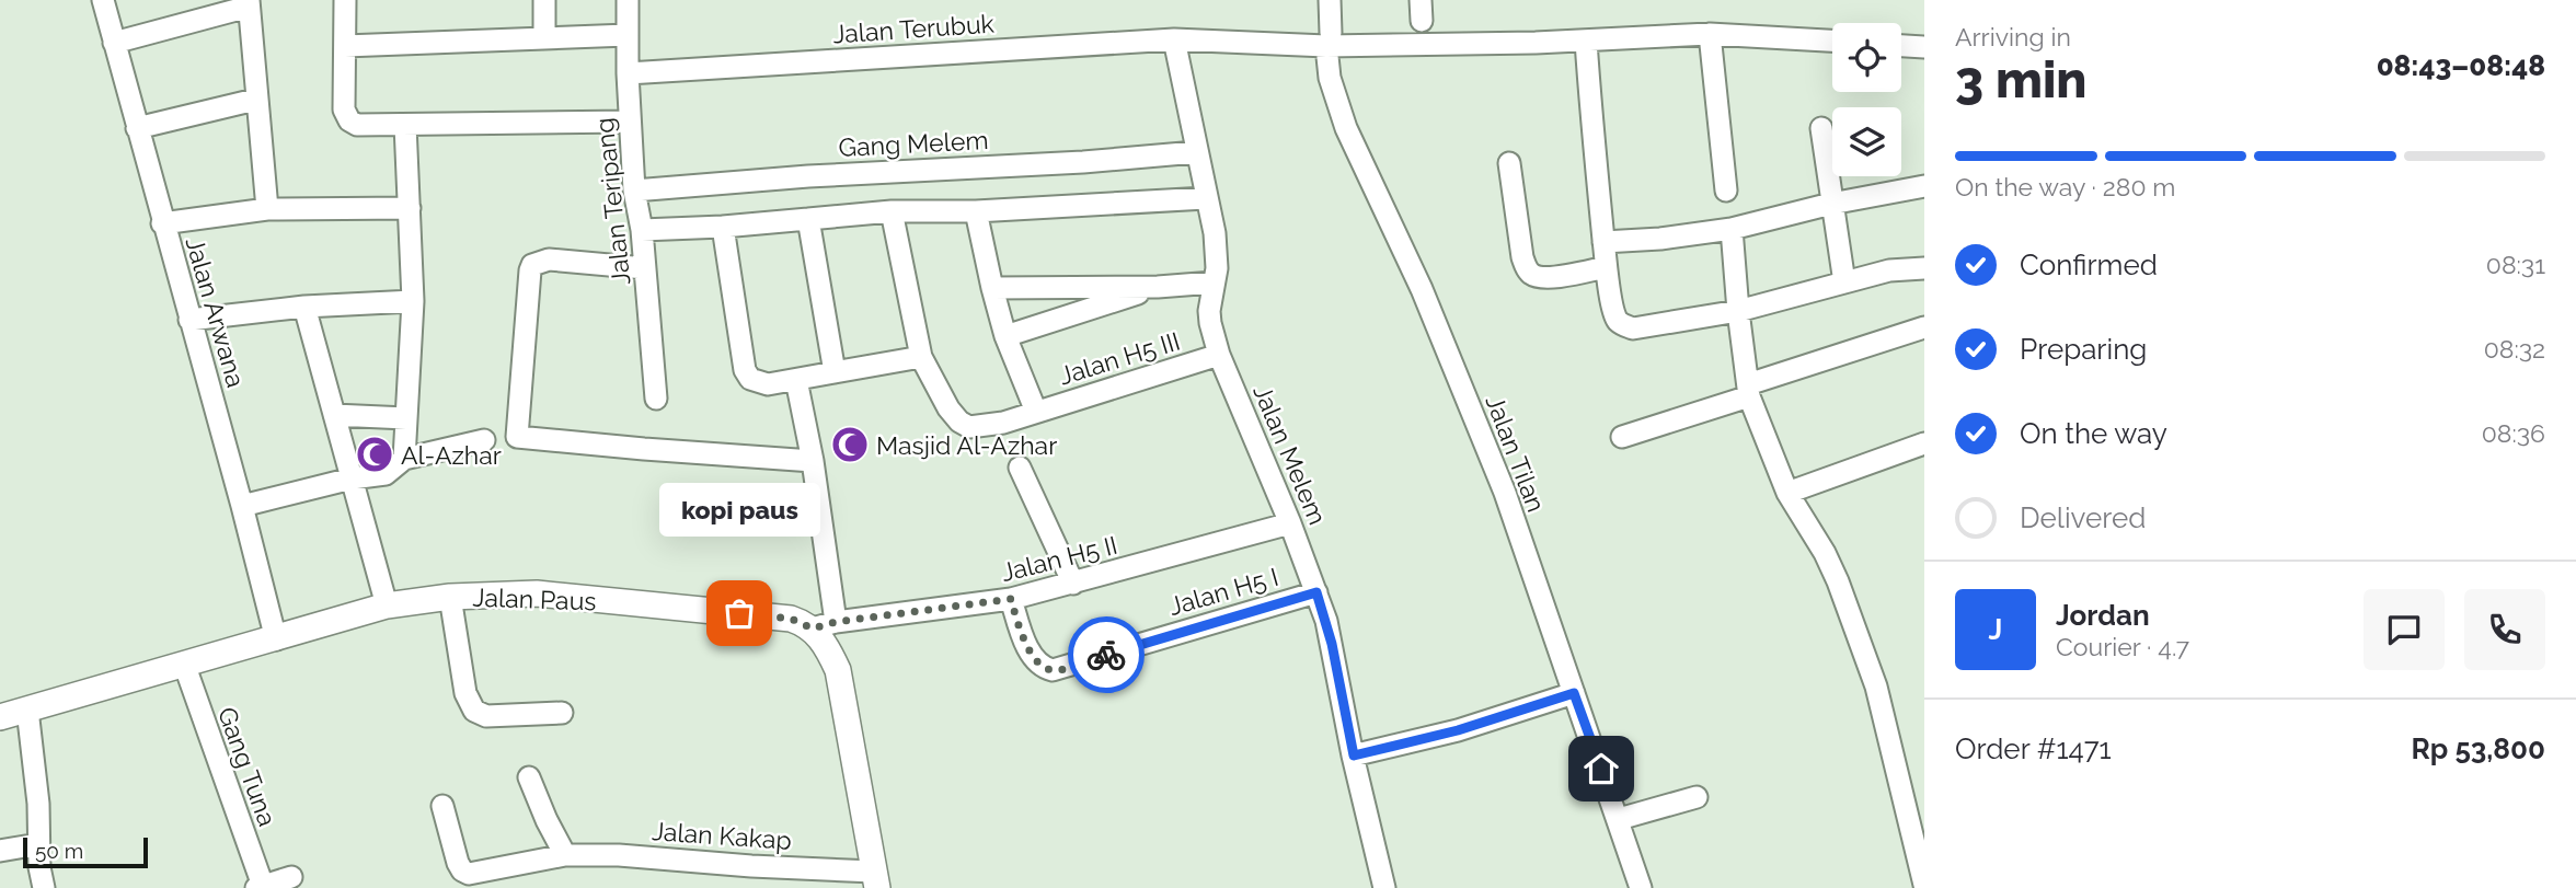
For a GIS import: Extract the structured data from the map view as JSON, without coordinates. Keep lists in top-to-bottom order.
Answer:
{
  "streets": {
    "main road": ["Jalan Paus"],
    "street": [
      "Jalan Terubuk",
      "Gang Melem",
      "Jalan Teripang",
      "Jalan Arwana",
      "Jalan H5 III",
      "Jalan Tilan",
      "Jalan Melem",
      "Jalan H5 II",
      "Jalan H5 I",
      "Gang Tuna",
      "Jalan Kakap"
    ]
  },
  "crossings": [
    ["Jalan Terubuk", "Jalan Teripang"],
    ["Jalan Terubuk", "Jalan Tilan"],
    ["Jalan Terubuk", "Jalan Melem"],
    ["Gang Melem", "Jalan Teripang"],
    ["Gang Melem", "Jalan Melem"],
    ["Jalan Arwana", "Jalan Paus"],
    ["Jalan H5 III", "Jalan Melem"],
    ["Jalan Melem", "Jalan H5 II"],
    ["Jalan Melem", "Jalan H5 I"],
    ["Jalan H5 II", "Jalan H5 I"],
    ["Jalan H5 II", "Jalan Paus"],
    ["Jalan Paus", "Gang Tuna"]
  ],
  "places": {
    "mosque": ["Masjid Al-Azhar", "Al-Azhar"],
    "other": ["kopi paus"]
  },
  "scale_bar": "50 m",
  "page": {
    "heading": ["3 min", "Arriving in", "08:43–08:48"],
    "panel": [
      "Jordan",
      "Courier · 4.7",
      "Order #1471",
      "Rp 53,800"
    ],
    "bar": "On the way · 280 m",
    "list": [
      ["Confirmed", "08:31"],
      ["Preparing", "08:32"],
      ["On the way", "08:36"],
      "Delivered"
    ],
    "bubble": "kopi paus",
    "round": "J",
    "scale": "50 m"
  }
}
